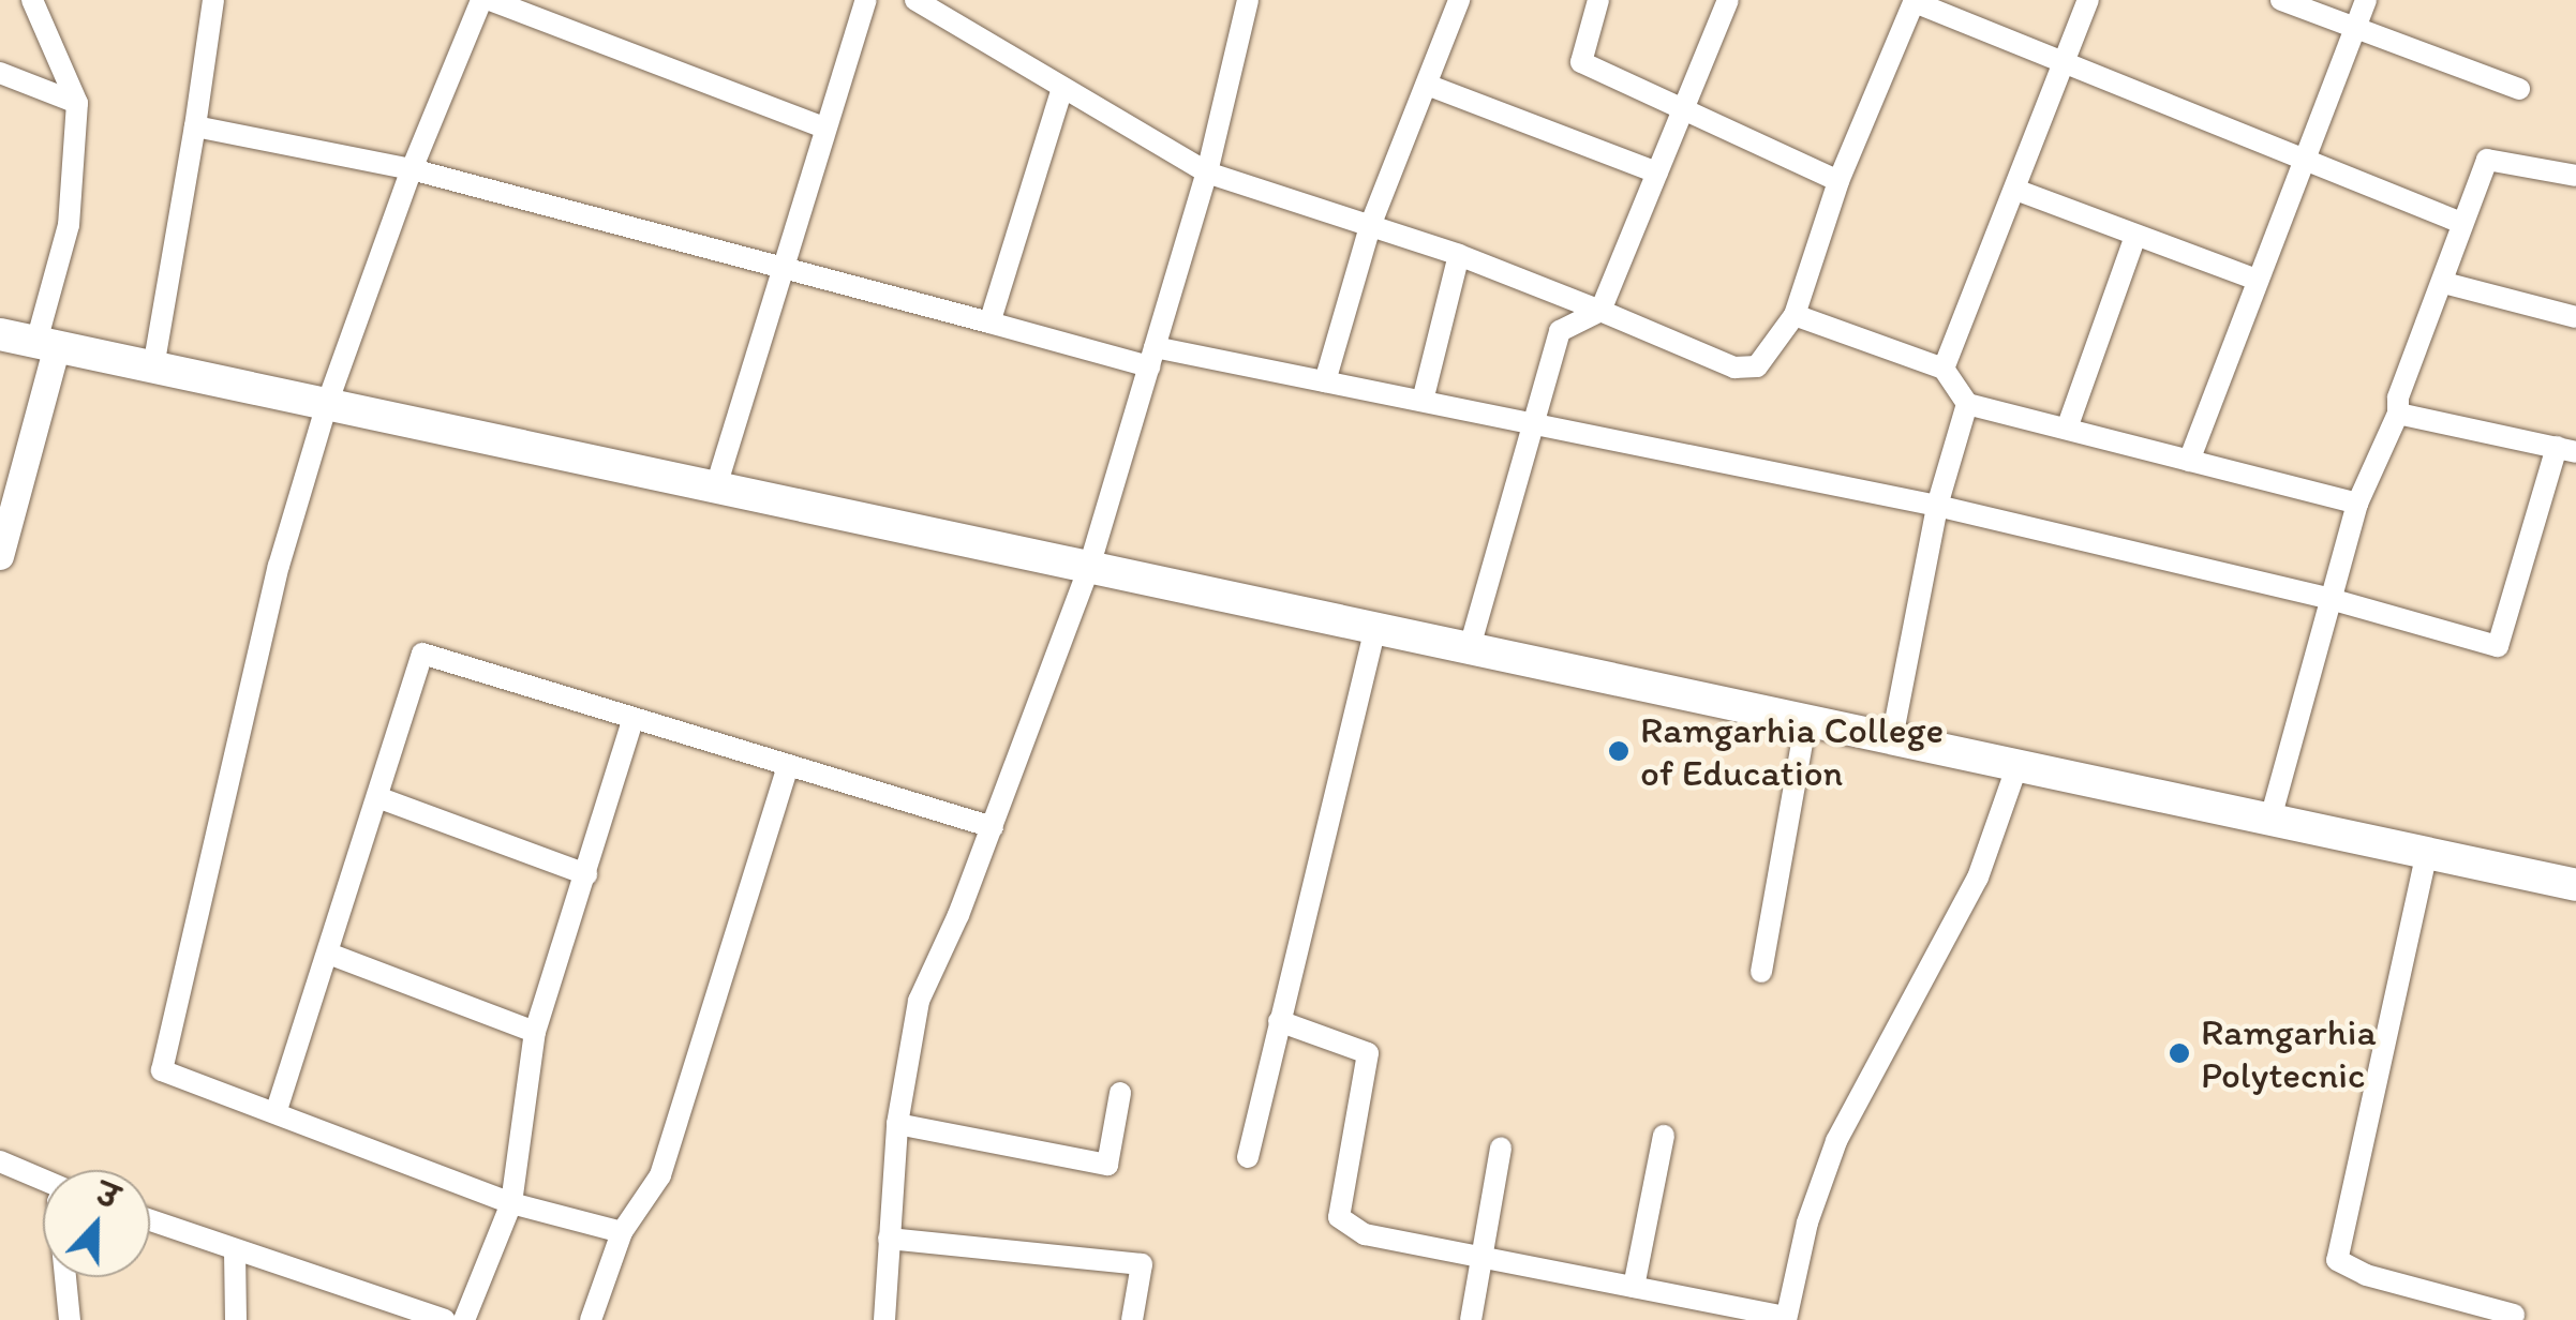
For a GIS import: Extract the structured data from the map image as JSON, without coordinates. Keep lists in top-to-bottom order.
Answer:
{
  "places": ["Ramgarhia College of Education", "Ramgarhia Polytecnic"],
  "north": "top"
}
